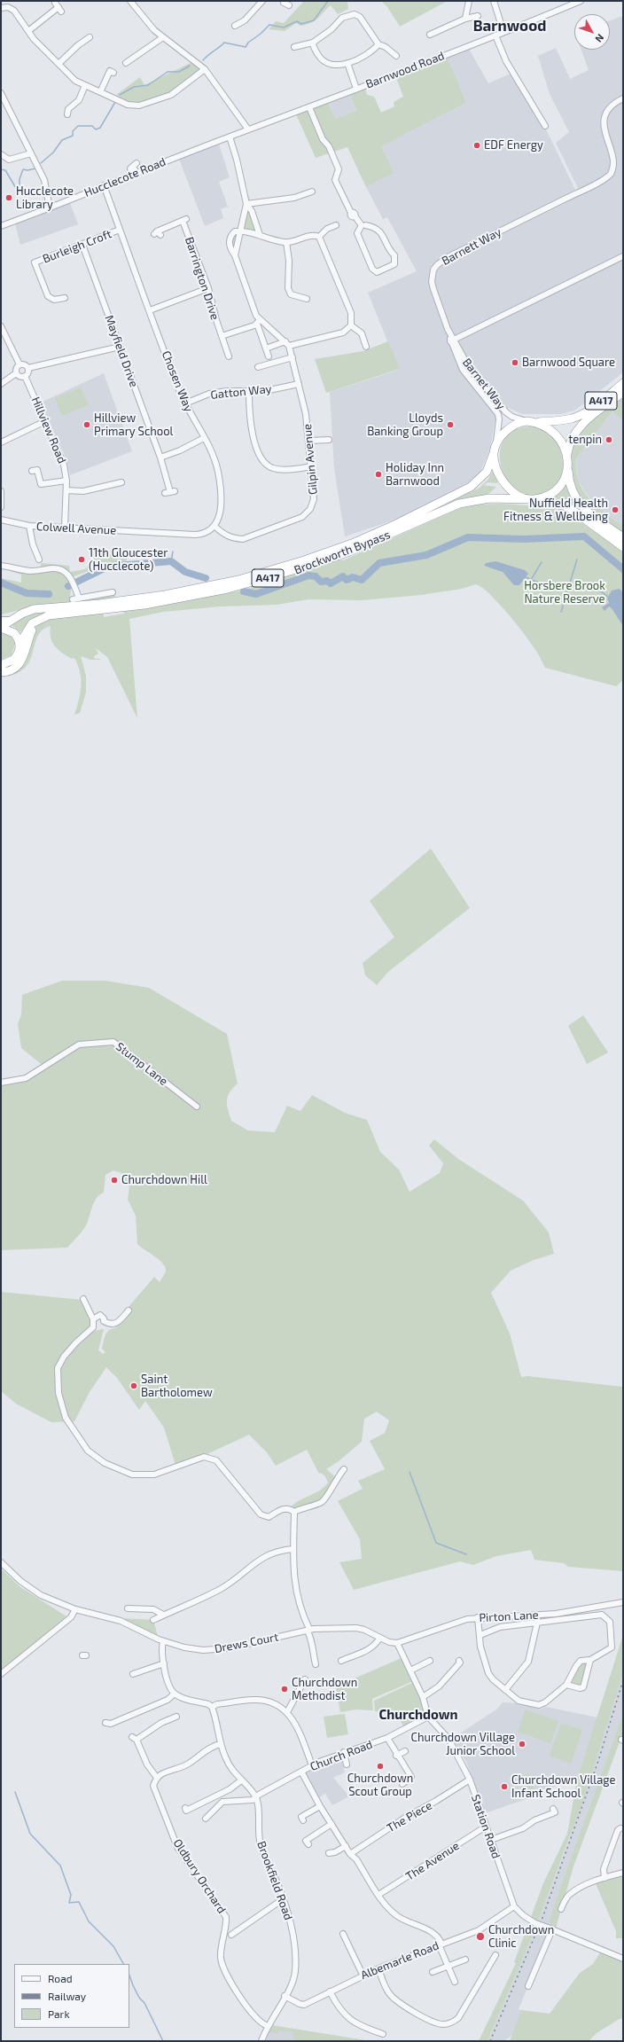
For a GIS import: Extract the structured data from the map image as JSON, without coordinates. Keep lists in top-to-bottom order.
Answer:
{
  "streets": {
    "highway": ["A417", "Brockworth Bypass"],
    "street": [
      "Barnwood Road",
      "Hucclecote Road",
      "Burleigh Croft",
      "Barnett Way",
      "Barrington Drive",
      "Mayfield Drive",
      "Chosen Way",
      "Barnet Way",
      "Gatton Way",
      "Hillview Road",
      "Gilpin Avenue",
      "Colwell Avenue",
      "Stump Lane",
      "Pirton Lane",
      "Drews Court",
      "Church Road",
      "The Piece",
      "Station Road",
      "The Avenue",
      "Oldbury Orchard",
      "Brookfield Road",
      "Albemarle Road"
    ]
  },
  "crossings": [
    ["Barnwood Road", "Hucclecote Road"],
    ["Hucclecote Road", "Chosen Way"],
    ["Burleigh Croft", "Mayfield Drive"],
    ["Burleigh Croft", "Chosen Way"],
    ["Barnett Way", "Barnet Way"],
    ["Chosen Way", "Gatton Way"],
    ["Chosen Way", "Gilpin Avenue"],
    ["Chosen Way", "Colwell Avenue"],
    ["Barnet Way", "A417"],
    ["Barnet Way", "Brockworth Bypass"],
    ["Gatton Way", "Gilpin Avenue"],
    ["A417", "Brockworth Bypass"],
    ["Hillview Road", "Colwell Avenue"],
    ["Gilpin Avenue", "Colwell Avenue"],
    ["Pirton Lane", "Drews Court"],
    ["Pirton Lane", "Station Road"],
    ["Drews Court", "Station Road"],
    ["Church Road", "Station Road"],
    ["Church Road", "Brookfield Road"],
    ["The Piece", "Station Road"],
    ["Station Road", "The Avenue"],
    ["Station Road", "Albemarle Road"],
    ["Oldbury Orchard", "Brookfield Road"],
    ["Brookfield Road", "Albemarle Road"]
  ],
  "districts": ["Barnwood", "Churchdown"],
  "parks": ["Horsbere Brook Nature Reserve"],
  "places": [
    "EDF Energy",
    "Hucclecote Library",
    "Barnwood Square",
    "Hillview Primary School",
    "Lloyds Banking Group",
    "tenpin",
    "Holiday Inn Barnwood",
    "Nuffield Health Fitness & Wellbeing",
    "11th Gloucester (Hucclecote)",
    "Churchdown Hill",
    "Saint Bartholomew",
    "Churchdown Methodist",
    "Churchdown Village Junior School",
    "Churchdown Scout Group",
    "Churchdown Village Infant School",
    "Churchdown Clinic"
  ],
  "legend": ["Road", "Railway", "Park"],
  "north": "bottom right"
}
